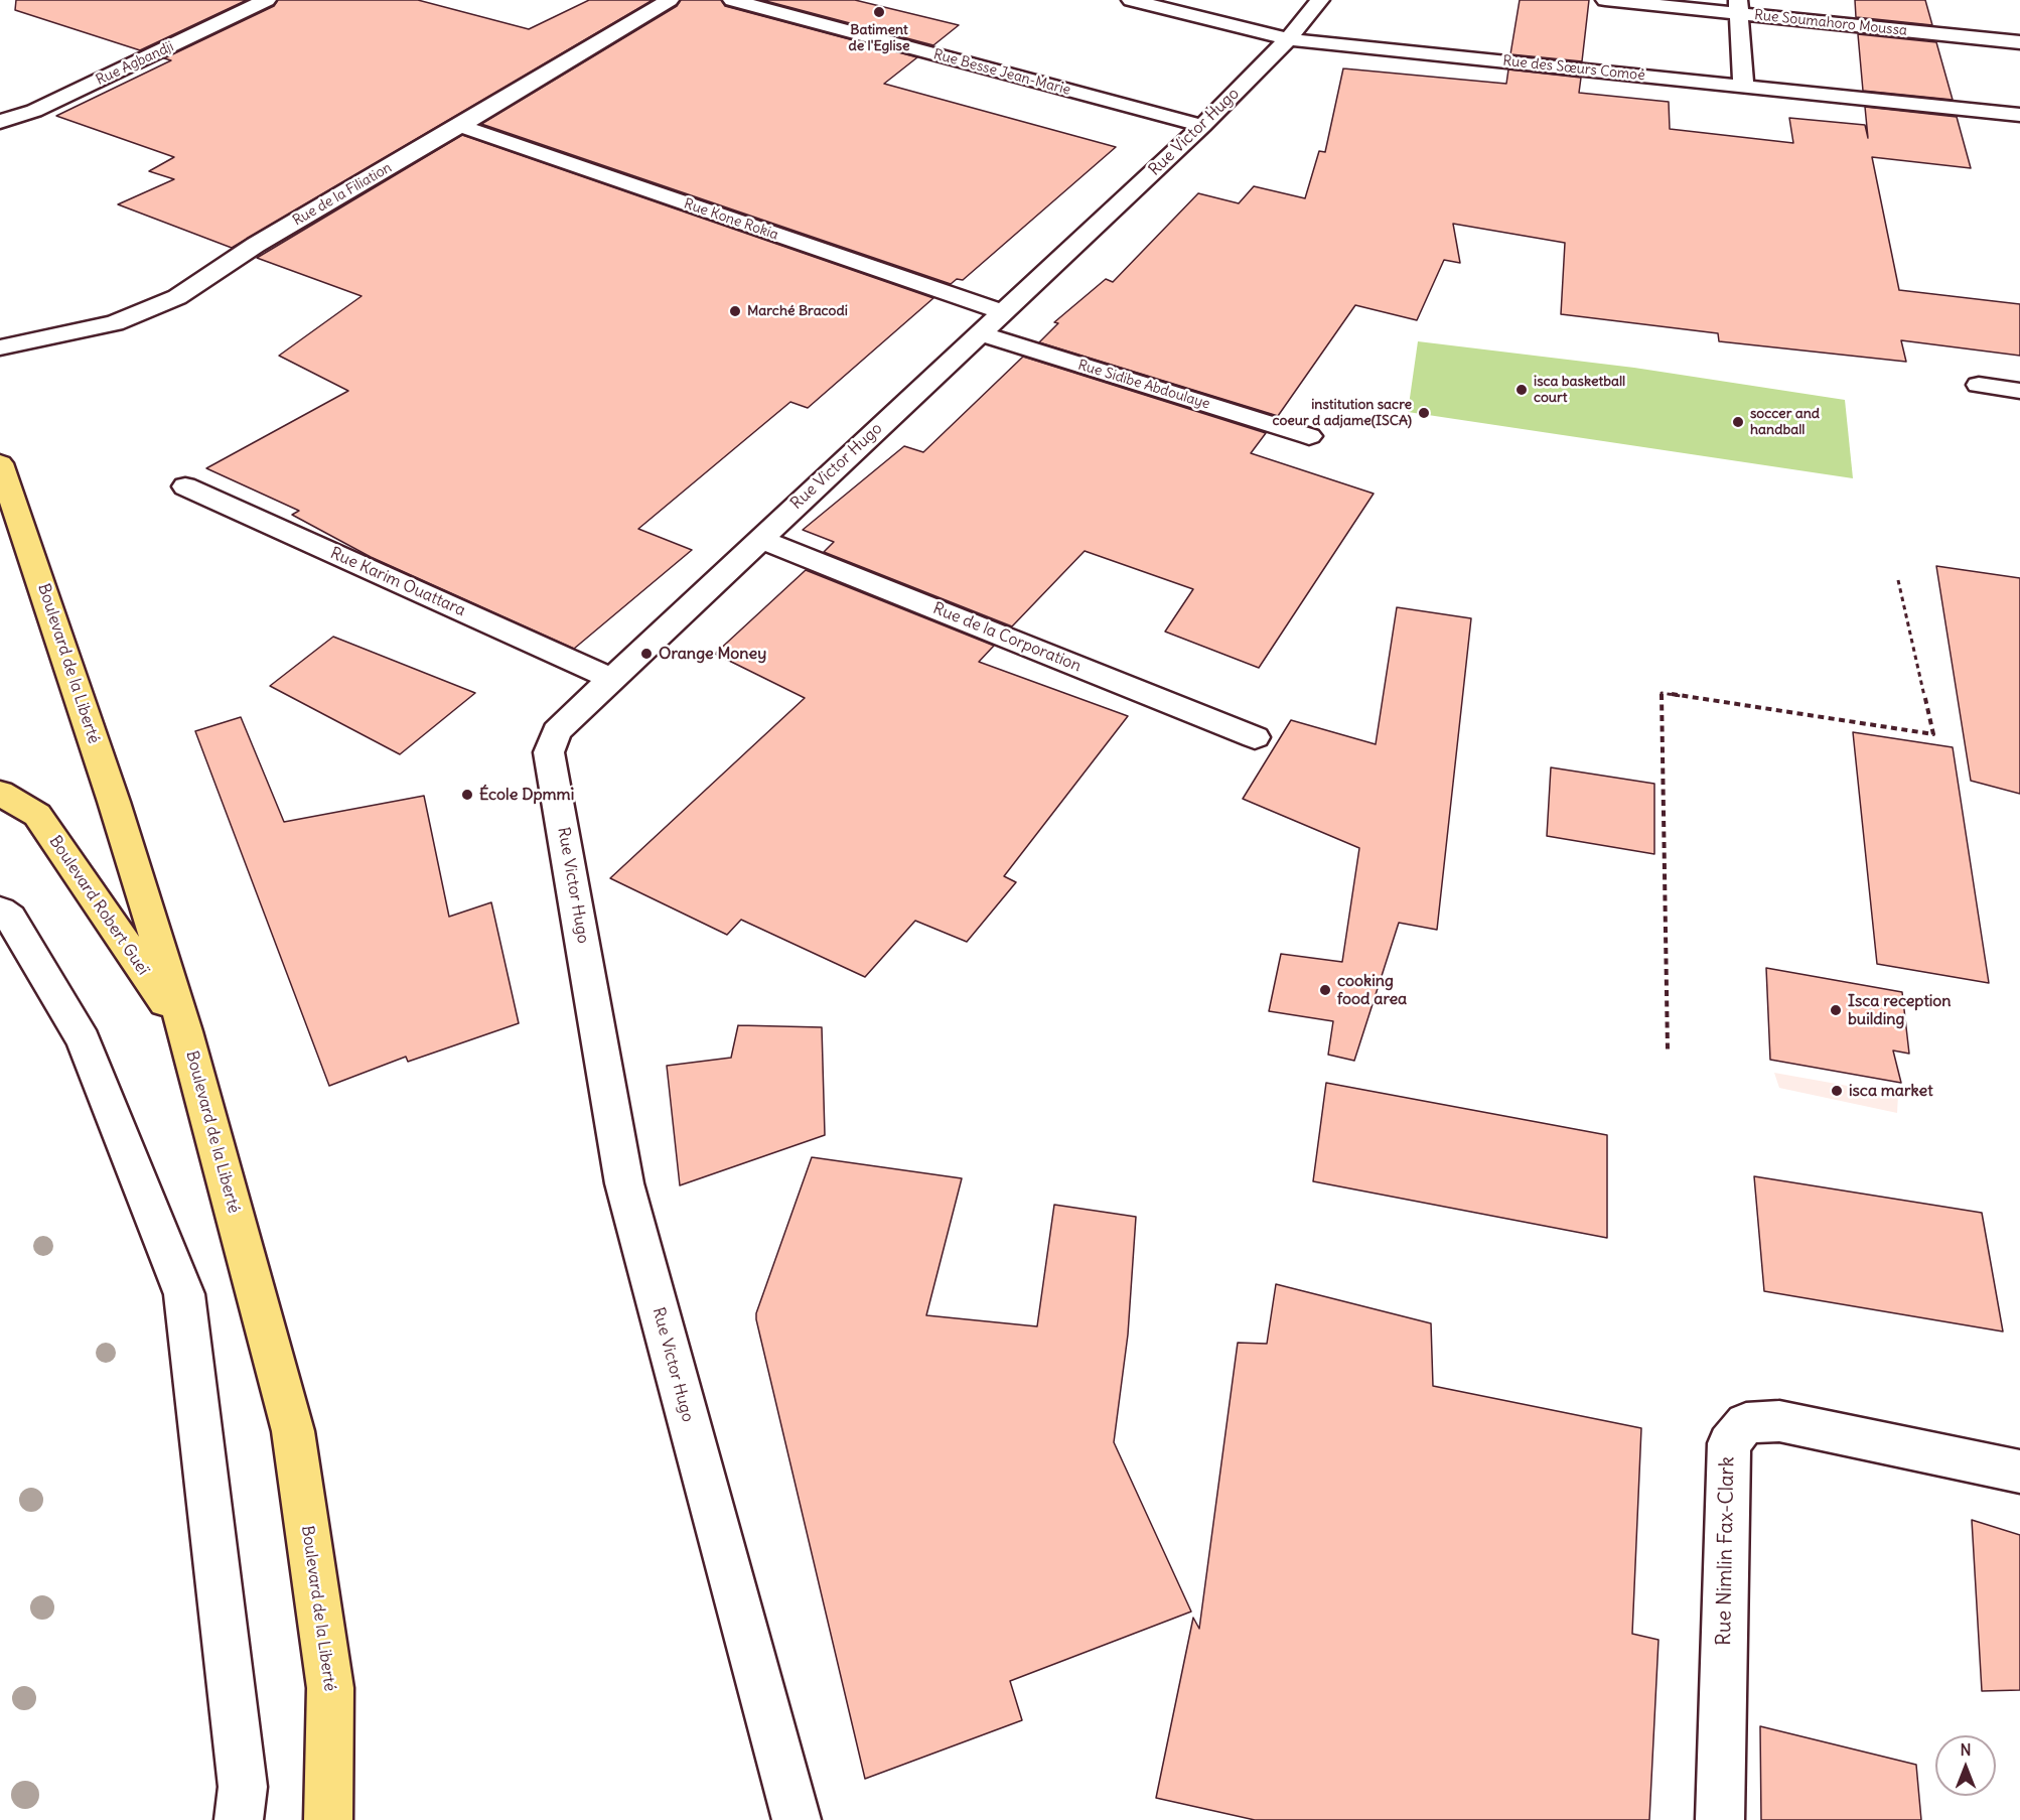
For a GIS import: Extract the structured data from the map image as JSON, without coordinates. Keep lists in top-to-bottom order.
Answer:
{
  "streets": {
    "main road": ["Boulevard de la Liberté", "Boulevard Robert Gueï"],
    "street": [
      "Rue Soumahoro Moussa",
      "Rue Agbandji",
      "Rue des Sœurs Comoé",
      "Rue Besse Jean-Marie",
      "Rue Victor Hugo",
      "Rue de la Filiation",
      "Rue Kone Rokia",
      "Rue Sidibe Abdoulaye",
      "Rue Karim Ouattara",
      "Rue de la Corporation",
      "Rue Nimlin Fax-Clark"
    ]
  },
  "crossings": [
    ["Rue des Sœurs Comoé", "Rue Victor Hugo"],
    ["Rue Besse Jean-Marie", "Rue Victor Hugo"],
    ["Rue Victor Hugo", "Rue Kone Rokia"],
    ["Rue Victor Hugo", "Rue Sidibe Abdoulaye"],
    ["Rue Victor Hugo", "Rue Karim Ouattara"],
    ["Rue Victor Hugo", "Rue de la Corporation"],
    ["Rue de la Filiation", "Rue Kone Rokia"],
    ["Rue Kone Rokia", "Rue Sidibe Abdoulaye"],
    ["Boulevard de la Liberté", "Boulevard Robert Gueï"]
  ],
  "places": [
    "Batiment de l'Eglise",
    "Marché Bracodi",
    "isca basketball court",
    "institution sacre coeur d adjame(ISCA)",
    "soccer and handball",
    "Orange Money",
    "École Dpmmi",
    "cooking food area",
    "Isca reception building",
    "isca market"
  ],
  "north": "top"
}
